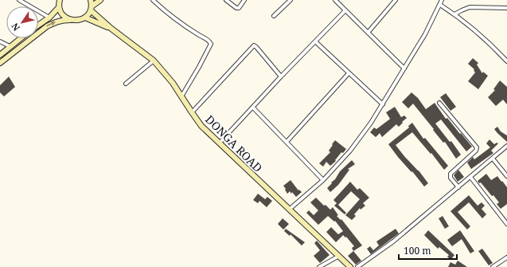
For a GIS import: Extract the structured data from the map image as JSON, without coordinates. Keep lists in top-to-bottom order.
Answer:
{
  "streets": {
    "street": ["DONGA ROAD"]
  },
  "scale_bar": "100 m",
  "north": "bottom left"
}
